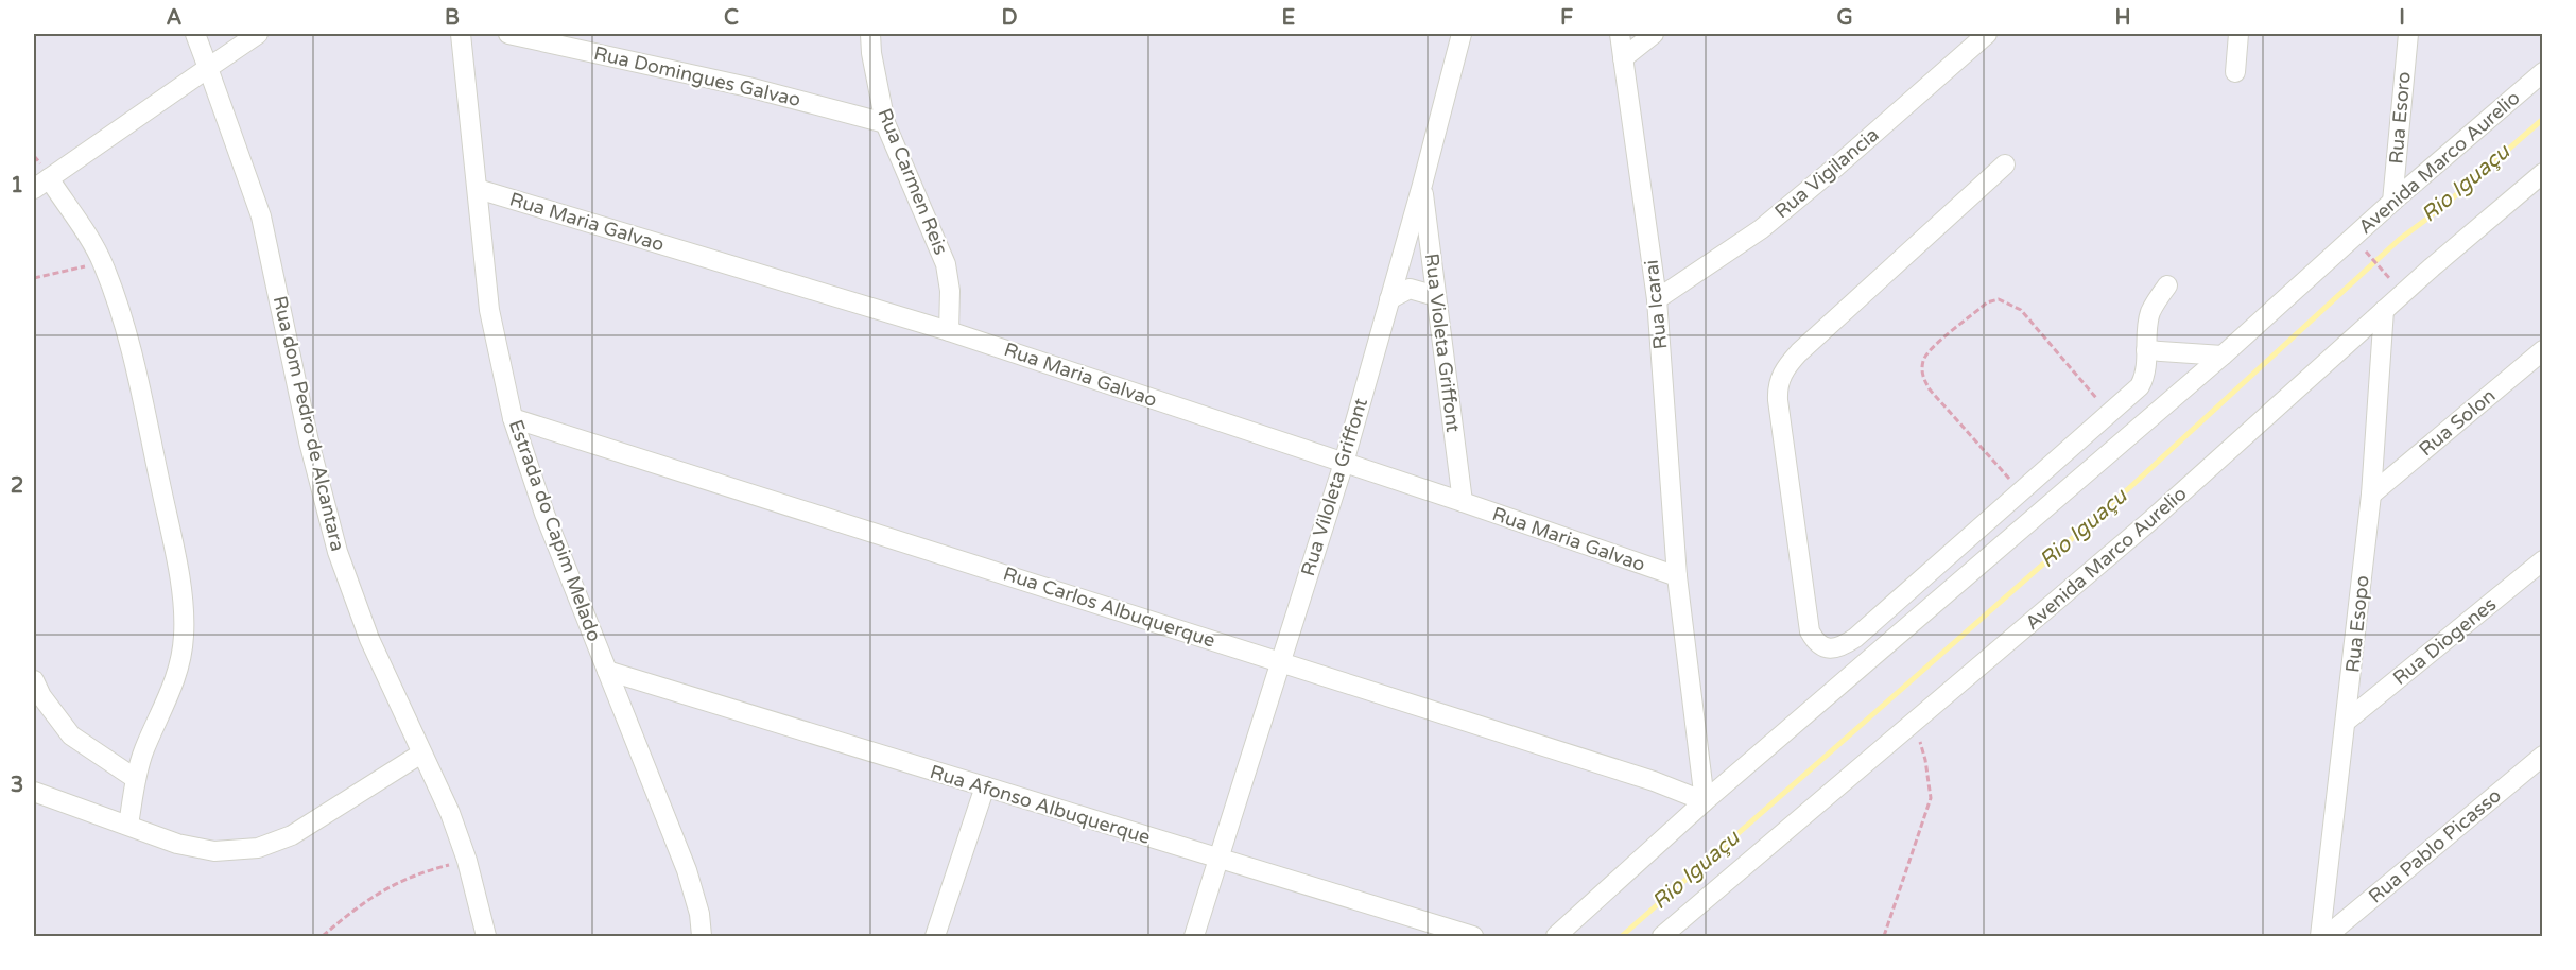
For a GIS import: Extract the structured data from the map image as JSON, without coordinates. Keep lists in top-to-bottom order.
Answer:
{
  "streets": {
    "street": [
      "Rua Domingues Galvao",
      "Rua Esoro",
      "Avenida Marco Aurelio",
      "Rua Vigilancia",
      "Rua Carmen Reis",
      "Rua Maria Galvao",
      "Rua Icarai",
      "Rua Violeta Griffont",
      "Rua Solon",
      "Rua dom Pedro de Alcantara",
      "Rua Viloleta Griffont",
      "Estrada do Capim Melado",
      "Rua Carlos Albuquerque",
      "Rua Esopo",
      "Rua Diogenes",
      "Rua Afonso Albuquerque",
      "Rua Pablo Picasso"
    ]
  },
  "crossings": [
    ["Rua Domingues Galvao", "Rua Carmen Reis"],
    ["Rua Esoro", "Avenida Marco Aurelio"],
    ["Avenida Marco Aurelio", "Rua Icarai"],
    ["Avenida Marco Aurelio", "Rua Carlos Albuquerque"],
    ["Avenida Marco Aurelio", "Rua Esopo"],
    ["Rua Vigilancia", "Rua Icarai"],
    ["Rua Carmen Reis", "Rua Maria Galvao"],
    ["Rua Maria Galvao", "Rua Icarai"],
    ["Rua Maria Galvao", "Rua Violeta Griffont"],
    ["Rua Maria Galvao", "Rua Viloleta Griffont"],
    ["Rua Maria Galvao", "Estrada do Capim Melado"],
    ["Rua Icarai", "Rua Carlos Albuquerque"],
    ["Rua Violeta Griffont", "Rua Viloleta Griffont"],
    ["Rua Solon", "Rua Esopo"],
    ["Rua Viloleta Griffont", "Rua Carlos Albuquerque"],
    ["Rua Viloleta Griffont", "Rua Afonso Albuquerque"],
    ["Estrada do Capim Melado", "Rua Carlos Albuquerque"],
    ["Estrada do Capim Melado", "Rua Afonso Albuquerque"],
    ["Rua Esopo", "Rua Diogenes"]
  ],
  "water": ["Rio Iguaçu"],
  "grid": {
    "columns": [
      "A",
      "B",
      "C",
      "D",
      "E",
      "F",
      "G",
      "H",
      "I"
    ],
    "rows": ["1", "2", "3"]
  }
}
